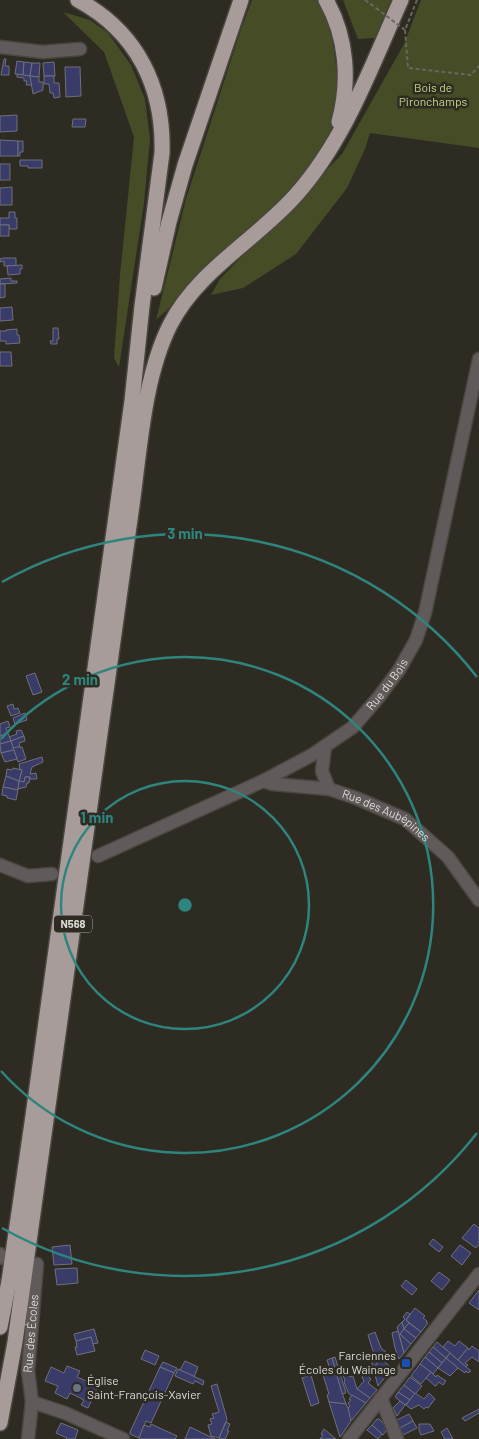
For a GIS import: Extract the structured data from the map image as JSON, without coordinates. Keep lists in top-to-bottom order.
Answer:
{
  "streets": {
    "highway": ["N568"],
    "street": ["Rue du Bois", "Rue des Aubépines", "Rue des Écoles"]
  },
  "crossings": [
    ["Rue du Bois", "Rue des Aubépines"]
  ],
  "parks": ["Bois de Pironchamps"],
  "places": {
    "transit": ["Farciennes Écoles du Wainage"],
    "other": ["Église Saint-François-Xavier"]
  },
  "rings": ["3 min", "2 min", "1 min"]
}
